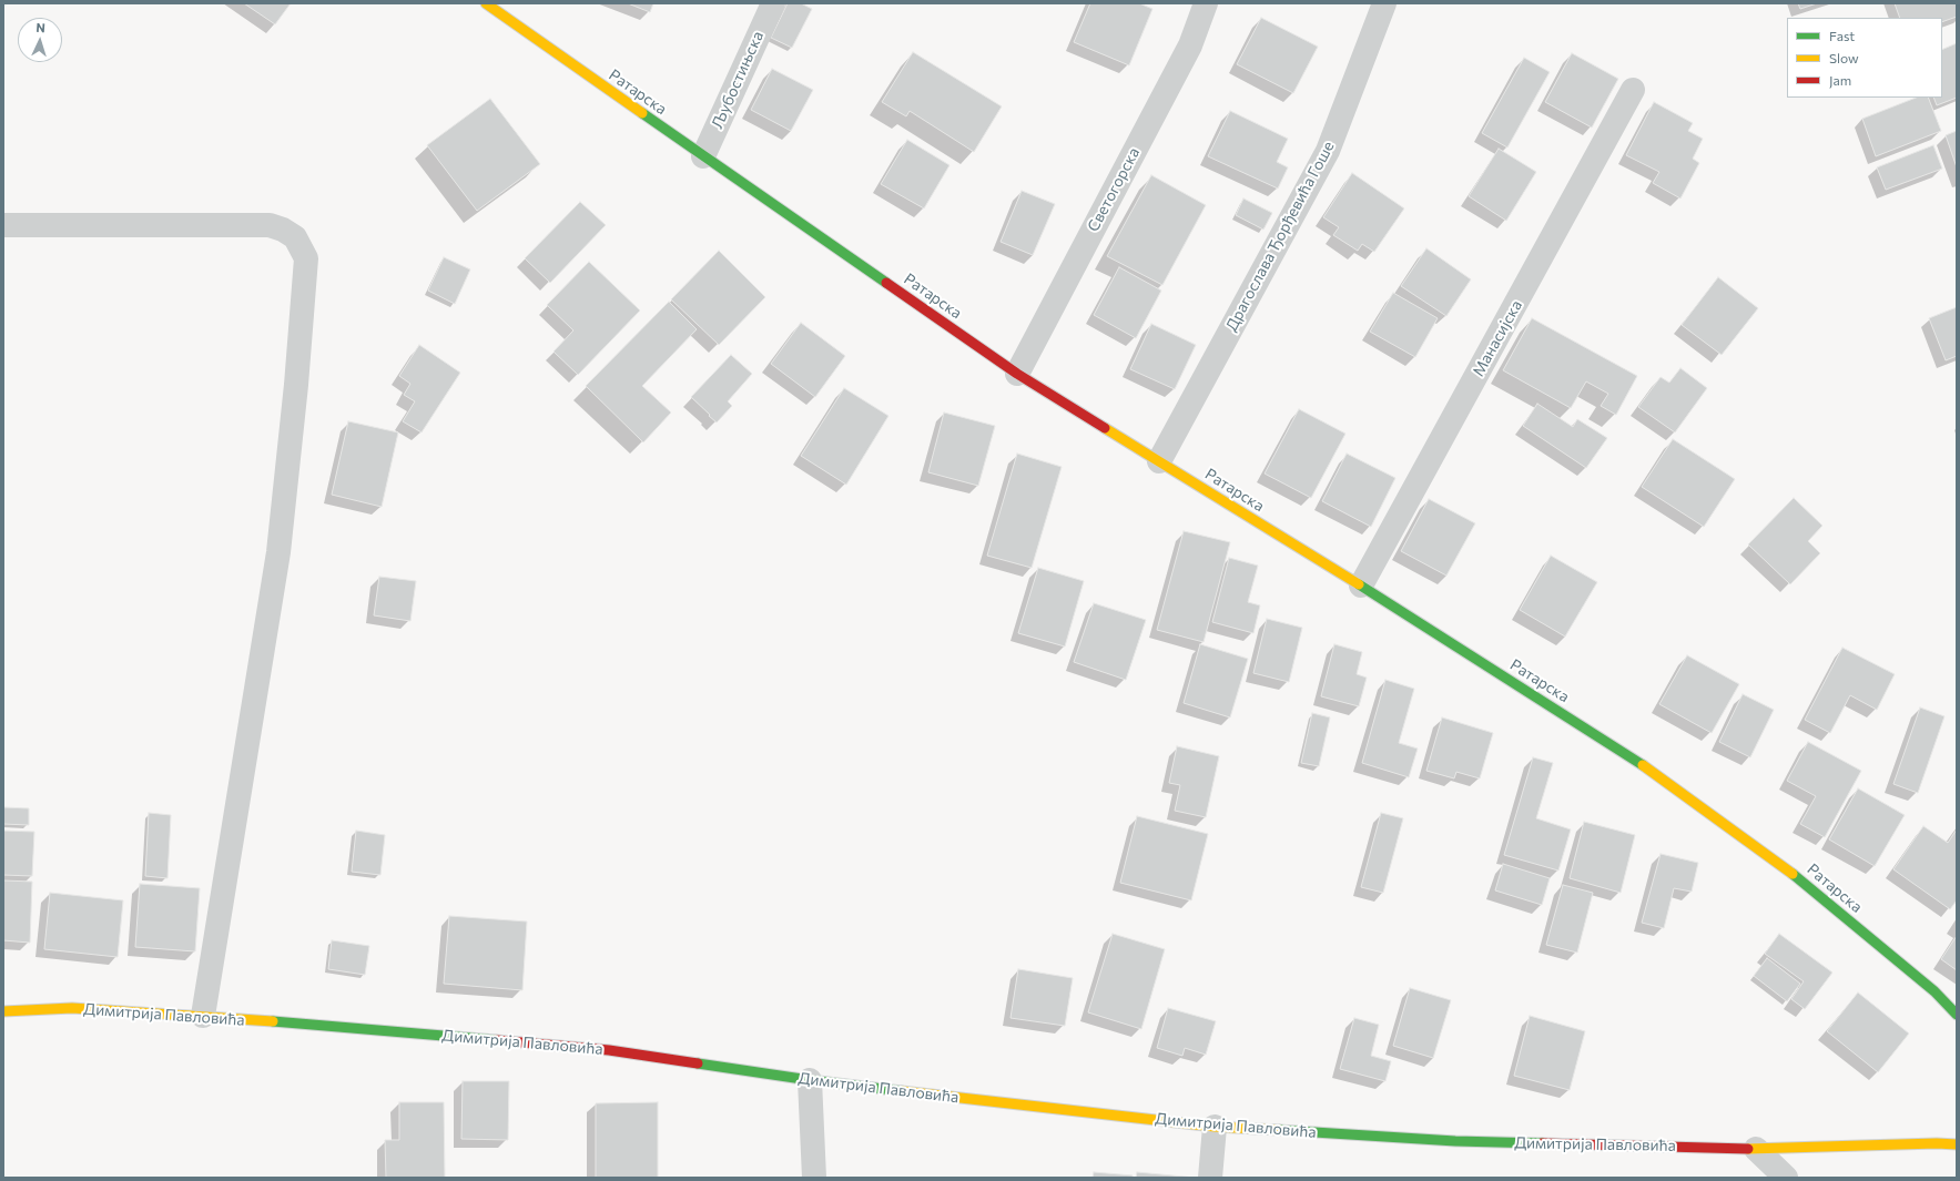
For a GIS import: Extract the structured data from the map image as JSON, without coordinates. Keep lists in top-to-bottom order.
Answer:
{
  "streets": {
    "street": [
      "Љубостињска",
      "Ратарска",
      "Светогорска",
      "Драгослава Ђорђевића Гоше",
      "Манасијска",
      "Димитрија Павловића"
    ]
  },
  "crossings": [
    ["Љубостињска", "Ратарска"],
    ["Ратарска", "Светогорска"],
    ["Ратарска", "Драгослава Ђорђевића Гоше"],
    ["Ратарска", "Манасијска"]
  ],
  "legend": ["Fast", "Slow", "Jam"],
  "north": "top"
}
